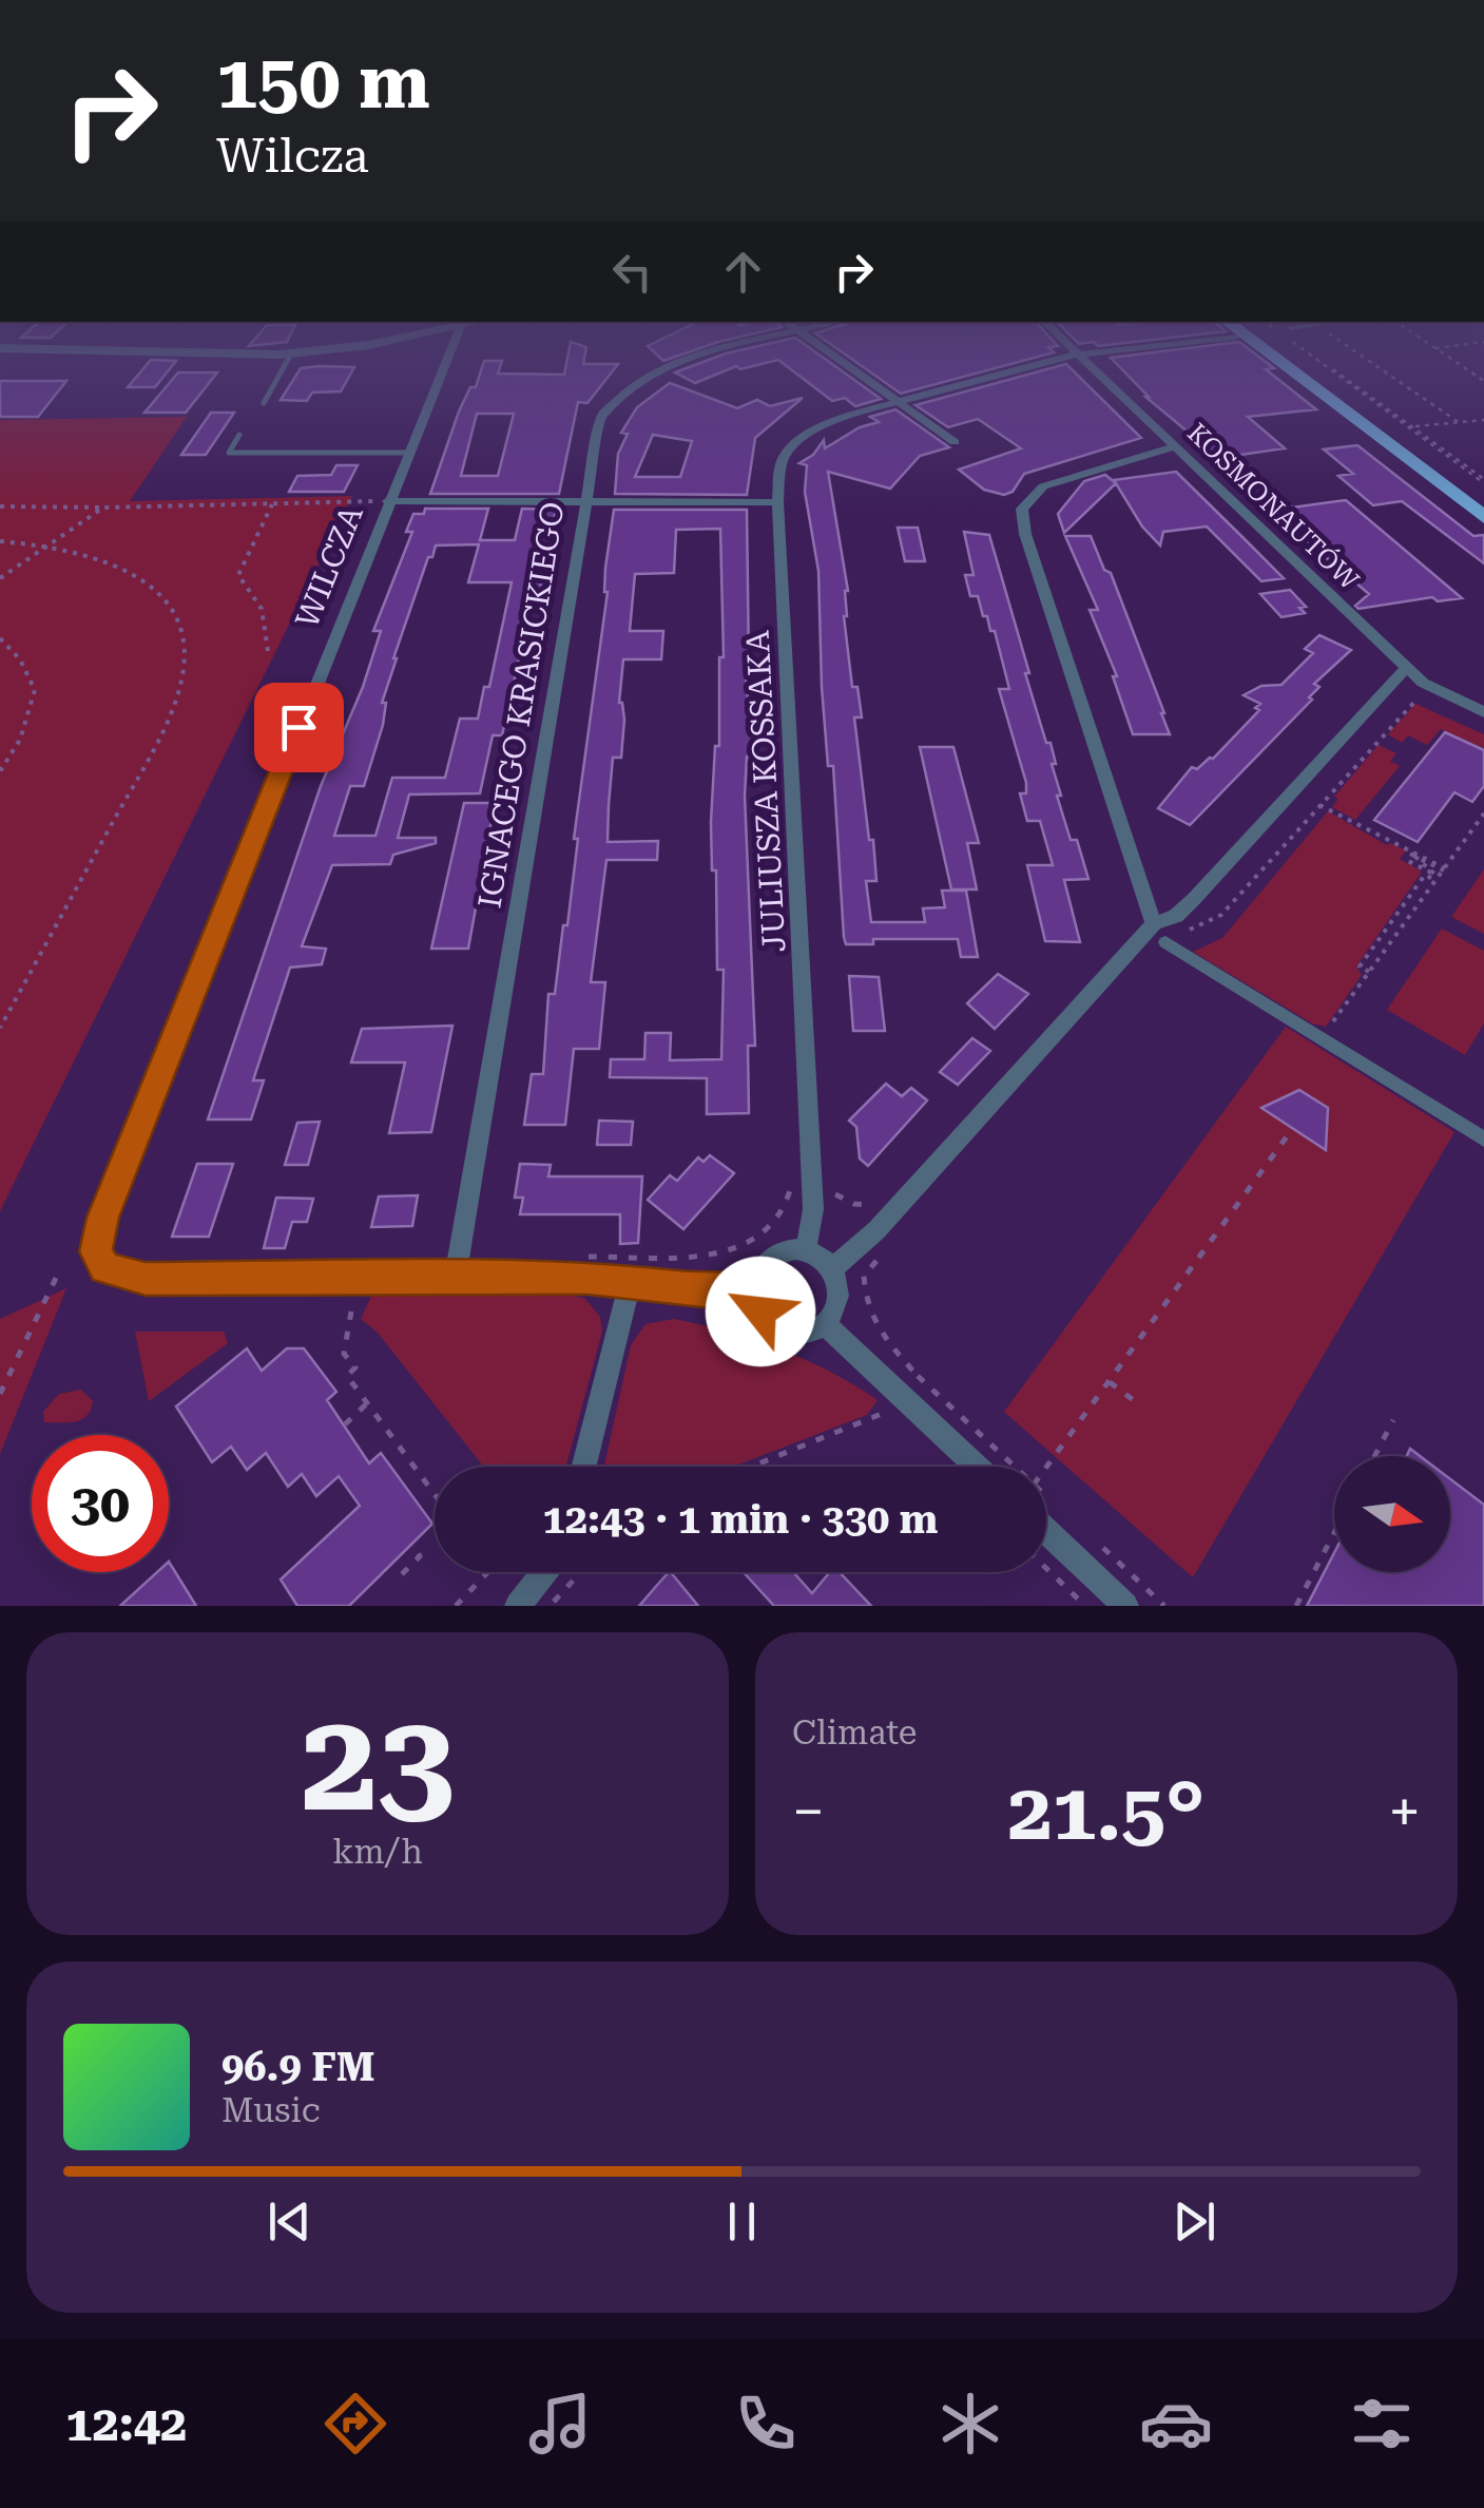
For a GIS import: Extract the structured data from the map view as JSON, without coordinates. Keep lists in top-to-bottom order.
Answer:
{
  "streets": {
    "street": [
      "KOSMONAUTÓW",
      "WILCZA",
      "IGNACEGO KRASICKIEGO",
      "JULIUSZA KOSSAKA"
    ]
  },
  "crossings": [
    ["WILCZA", "IGNACEGO KRASICKIEGO"]
  ],
  "north": "right",
  "page": {
    "turn": ["150 m", "Wilcza"],
    "limit": "30",
    "trip": "12:43 · 1 min · 330 m",
    "tile": [
      ["23", "km/h"],
      "Climate"
    ],
    "heat": ["−", "21.5°", "+"],
    "song": ["96.9 FM", "Music"],
    "tabs": "12:42"
  }
}
